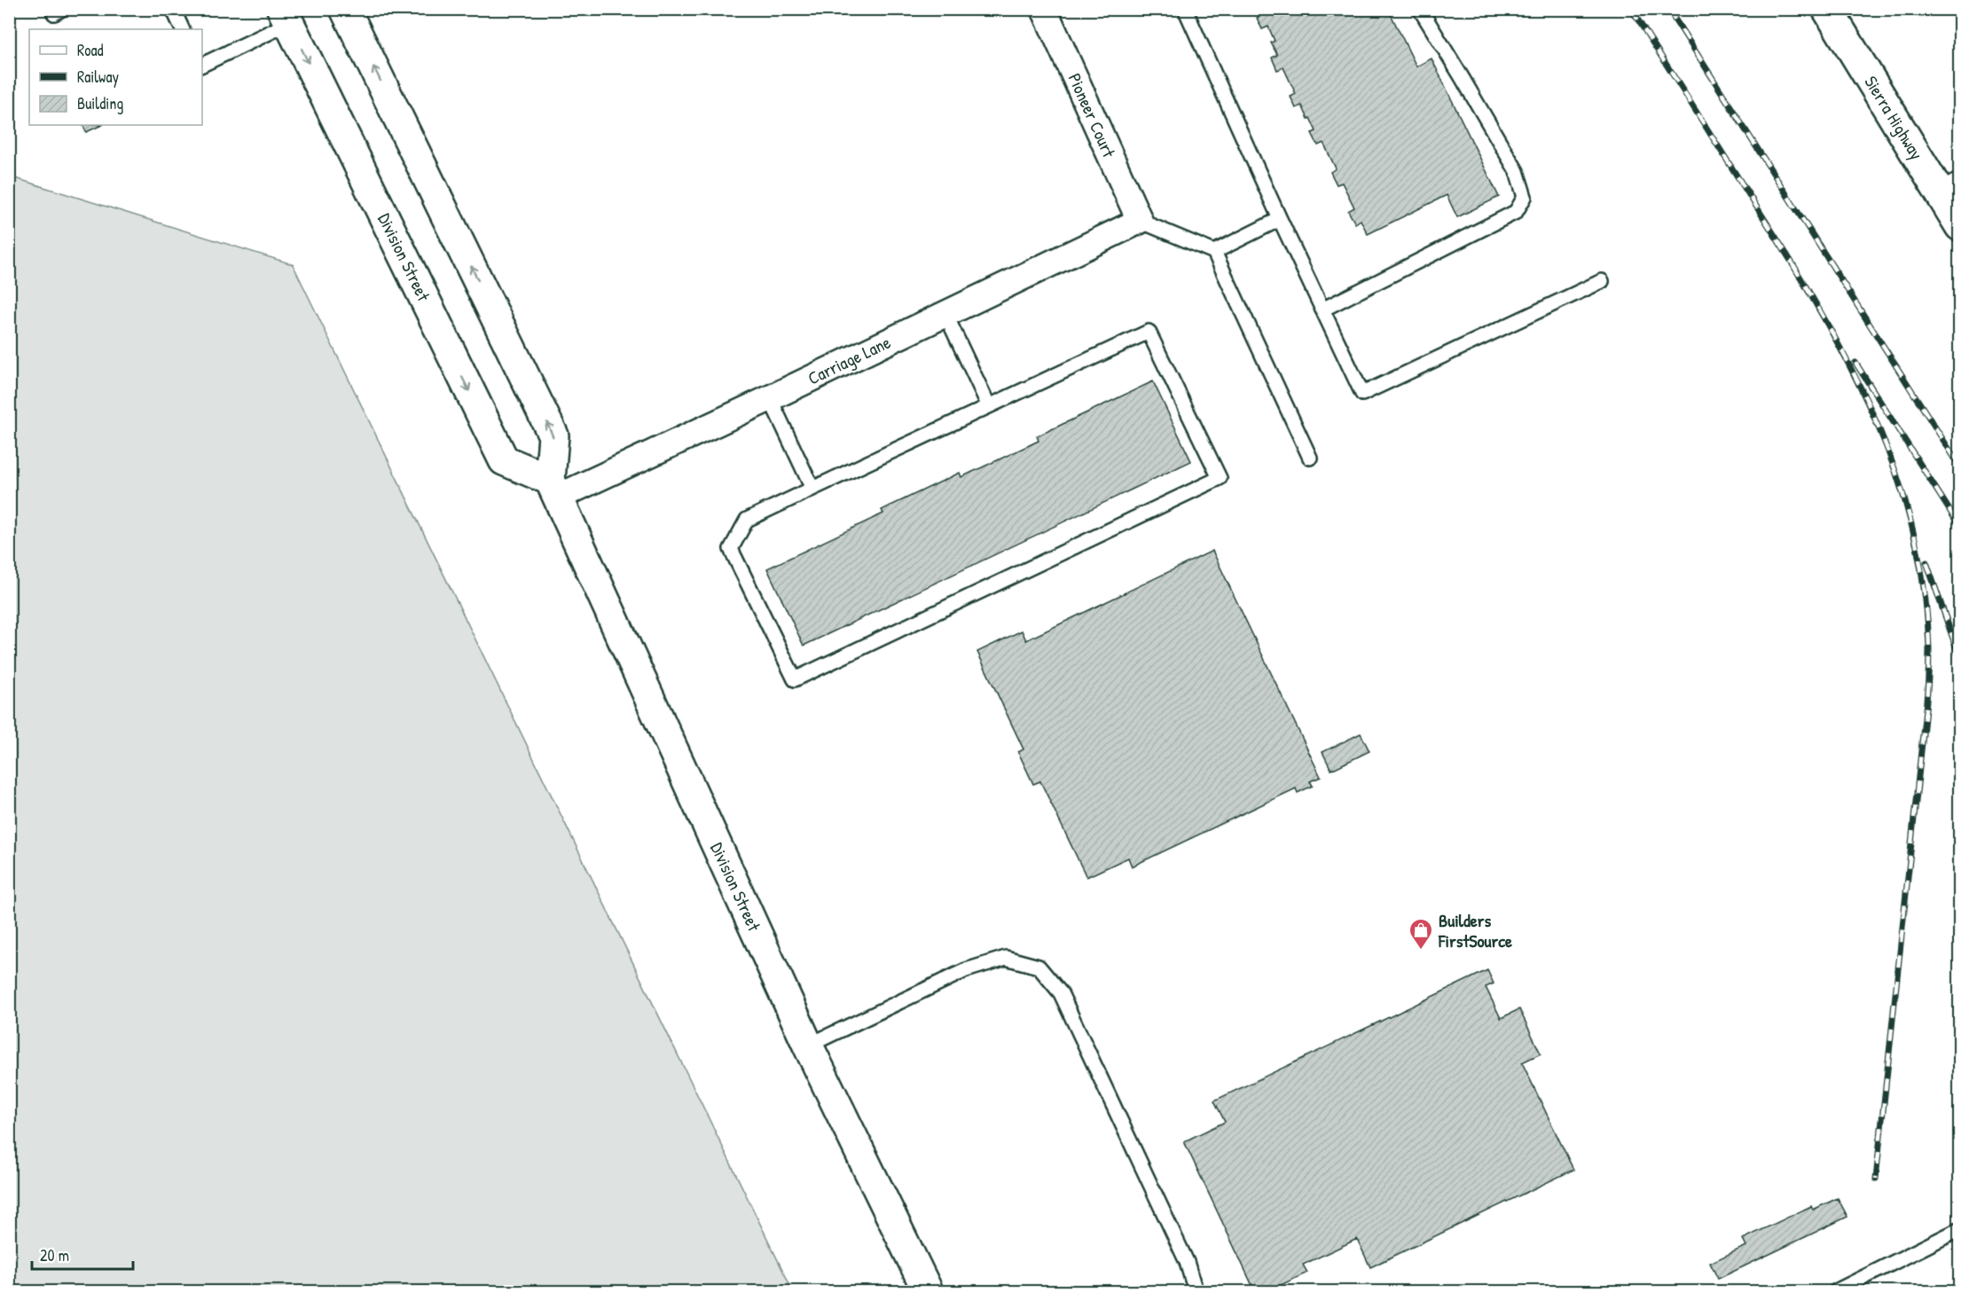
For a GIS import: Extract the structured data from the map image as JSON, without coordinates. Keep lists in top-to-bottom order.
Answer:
{
  "streets": {
    "main road": ["Sierra Highway", "Division Street"],
    "street": ["Pioneer Court", "Carriage Lane"]
  },
  "crossings": [
    ["Pioneer Court", "Carriage Lane"],
    ["Division Street", "Carriage Lane"]
  ],
  "places": {
    "shop": ["Builders FirstSource"]
  },
  "legend": ["Road", "Railway", "Building"],
  "scale_bar": "20 m"
}
